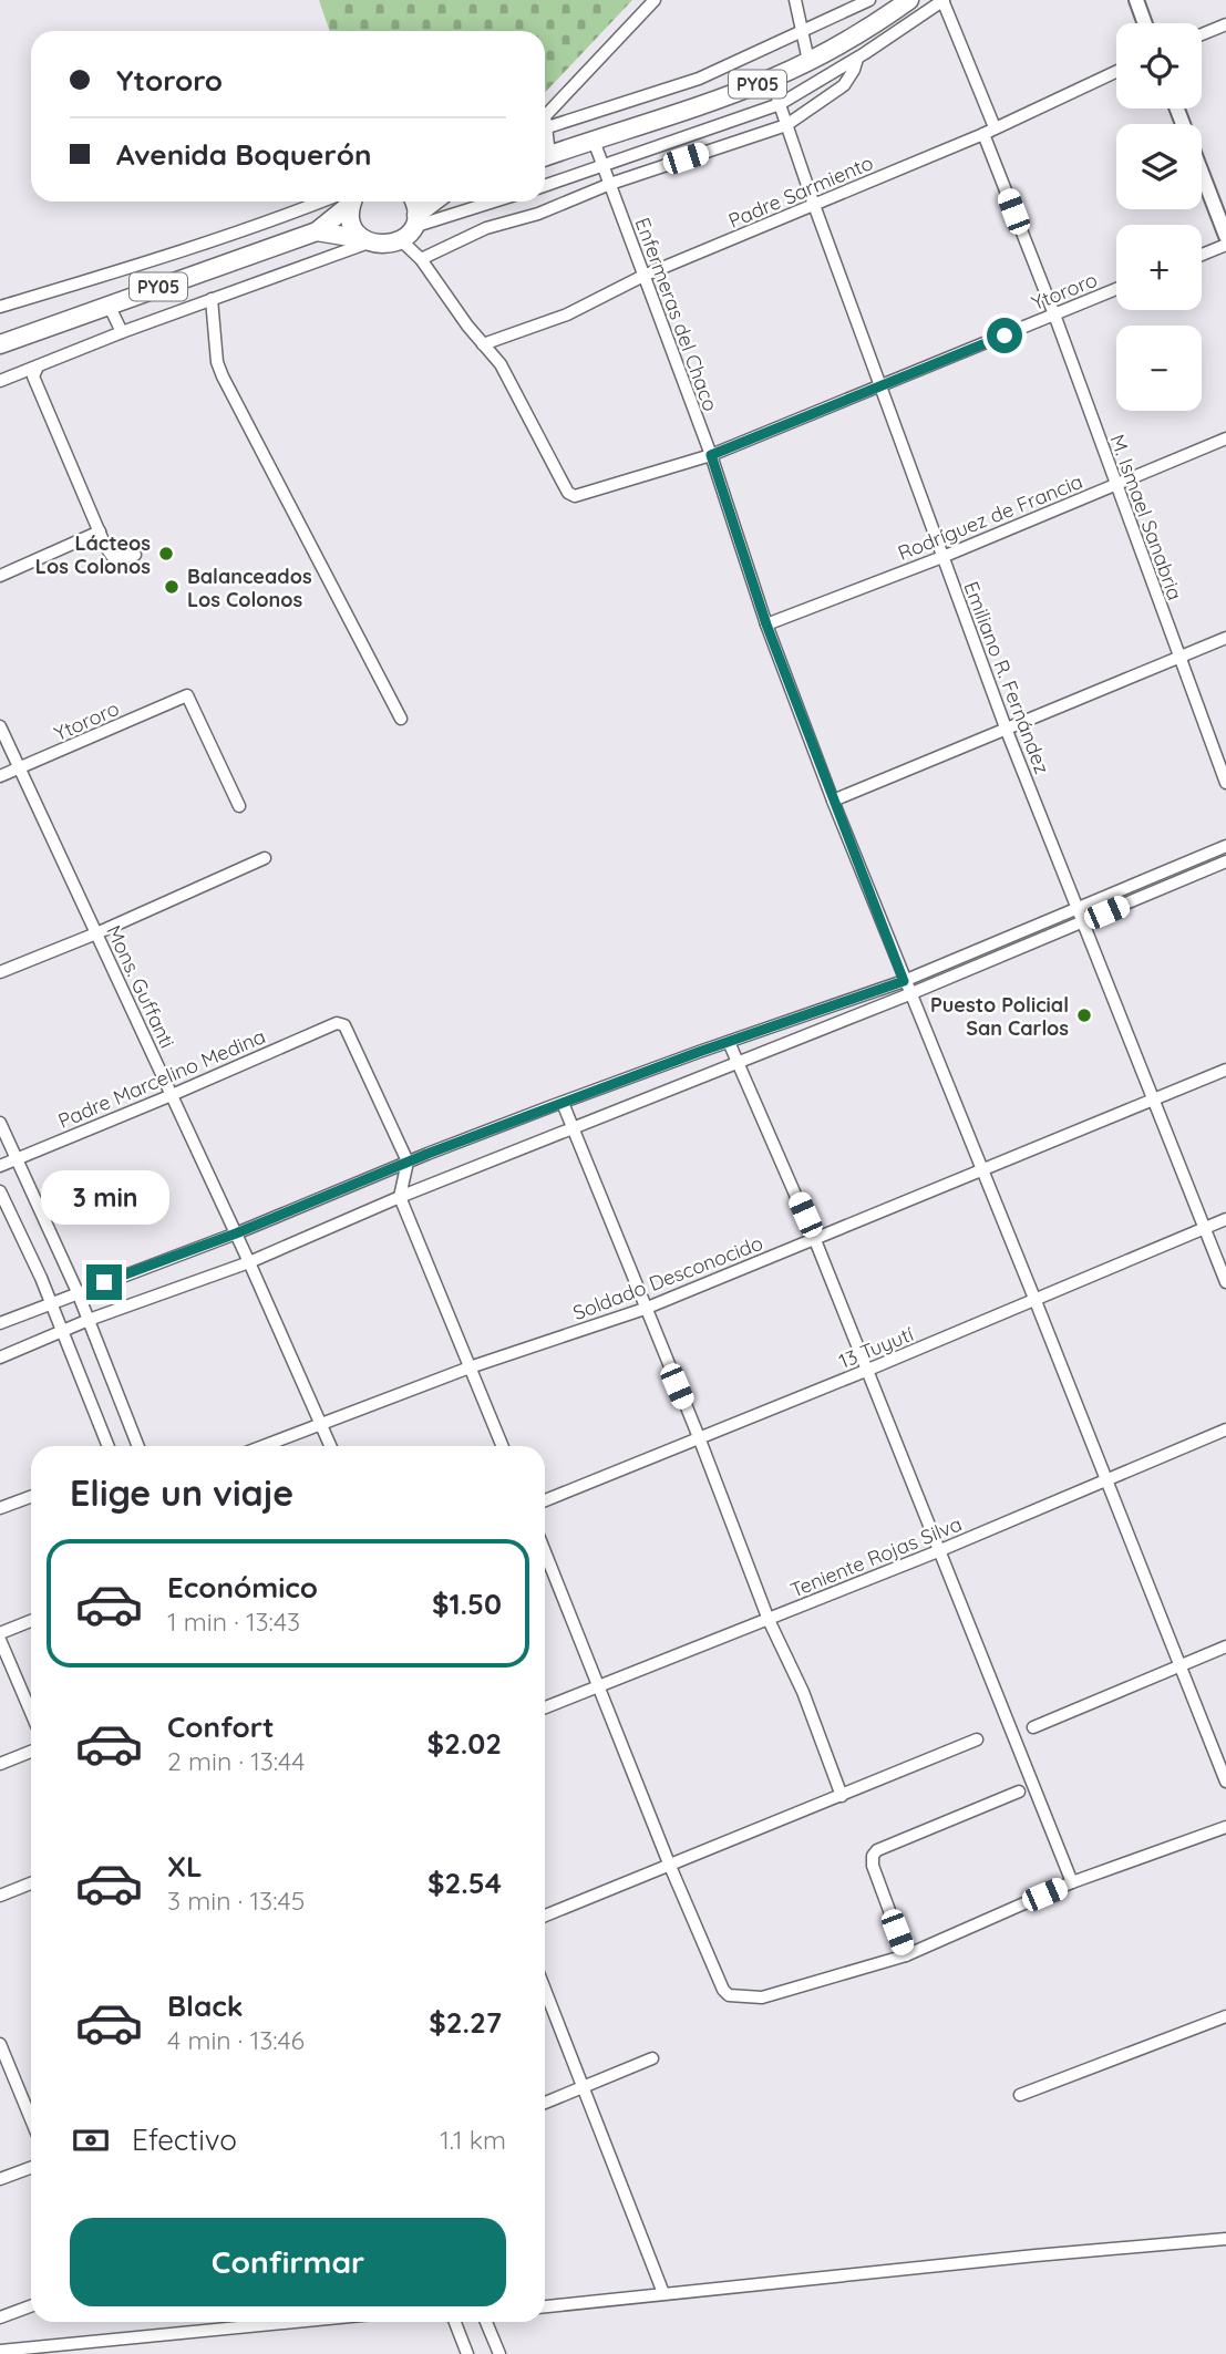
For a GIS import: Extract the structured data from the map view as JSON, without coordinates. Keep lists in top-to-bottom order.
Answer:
{
  "streets": {
    "highway": ["PY05"],
    "street": [
      "Padre Sarmiento",
      "Ytororo",
      "Enfermeras del Chaco",
      "Rodríguez de Francia",
      "M. Ismael Sanabria",
      "Emiliano R. Fernández",
      "Mons. Guffanti",
      "Padre Marcelino Medina",
      "Soldado Desconocido",
      "13 Tuyutí",
      "Teniente Rojas Silva"
    ]
  },
  "crossings": [
    ["PY05", "Enfermeras del Chaco"],
    ["PY05", "Emiliano R. Fernández"],
    ["Padre Sarmiento", "Ytororo"],
    ["Padre Sarmiento", "Enfermeras del Chaco"],
    ["Padre Sarmiento", "M. Ismael Sanabria"],
    ["Padre Sarmiento", "Emiliano R. Fernández"],
    ["Ytororo", "Enfermeras del Chaco"],
    ["Ytororo", "M. Ismael Sanabria"],
    ["Ytororo", "Emiliano R. Fernández"],
    ["Ytororo", "Mons. Guffanti"],
    ["Enfermeras del Chaco", "Rodríguez de Francia"],
    ["Enfermeras del Chaco", "Soldado Desconocido"],
    ["Enfermeras del Chaco", "13 Tuyutí"],
    ["Enfermeras del Chaco", "Teniente Rojas Silva"],
    ["Rodríguez de Francia", "M. Ismael Sanabria"],
    ["Rodríguez de Francia", "Emiliano R. Fernández"],
    ["Emiliano R. Fernández", "Soldado Desconocido"],
    ["Emiliano R. Fernández", "13 Tuyutí"],
    ["Mons. Guffanti", "Padre Marcelino Medina"],
    ["Mons. Guffanti", "Soldado Desconocido"]
  ],
  "places": ["Lácteos Los Colonos", "Balanceados Los Colonos", "Puesto Policial San Carlos"],
  "page": {
    "map_buttons": ["+", "−"],
    "banner": ["Ytororo", "Avenida Boquerón"],
    "bubble": "3 min",
    "heading": "Elige un viaje",
    "list": [
      {
        "name": "Económico",
        "note": "1 min · 13:43",
        "value": "$1.50"
      },
      {
        "name": "Confort",
        "note": "2 min · 13:44",
        "value": "$2.02"
      },
      {
        "name": "XL",
        "note": "3 min · 13:45",
        "value": "$2.54"
      },
      {
        "name": "Black",
        "note": "4 min · 13:46",
        "value": "$2.27"
      }
    ],
    "pay": ["Efectivo", "1.1 km"],
    "buttons": "Confirmar"
  }
}
